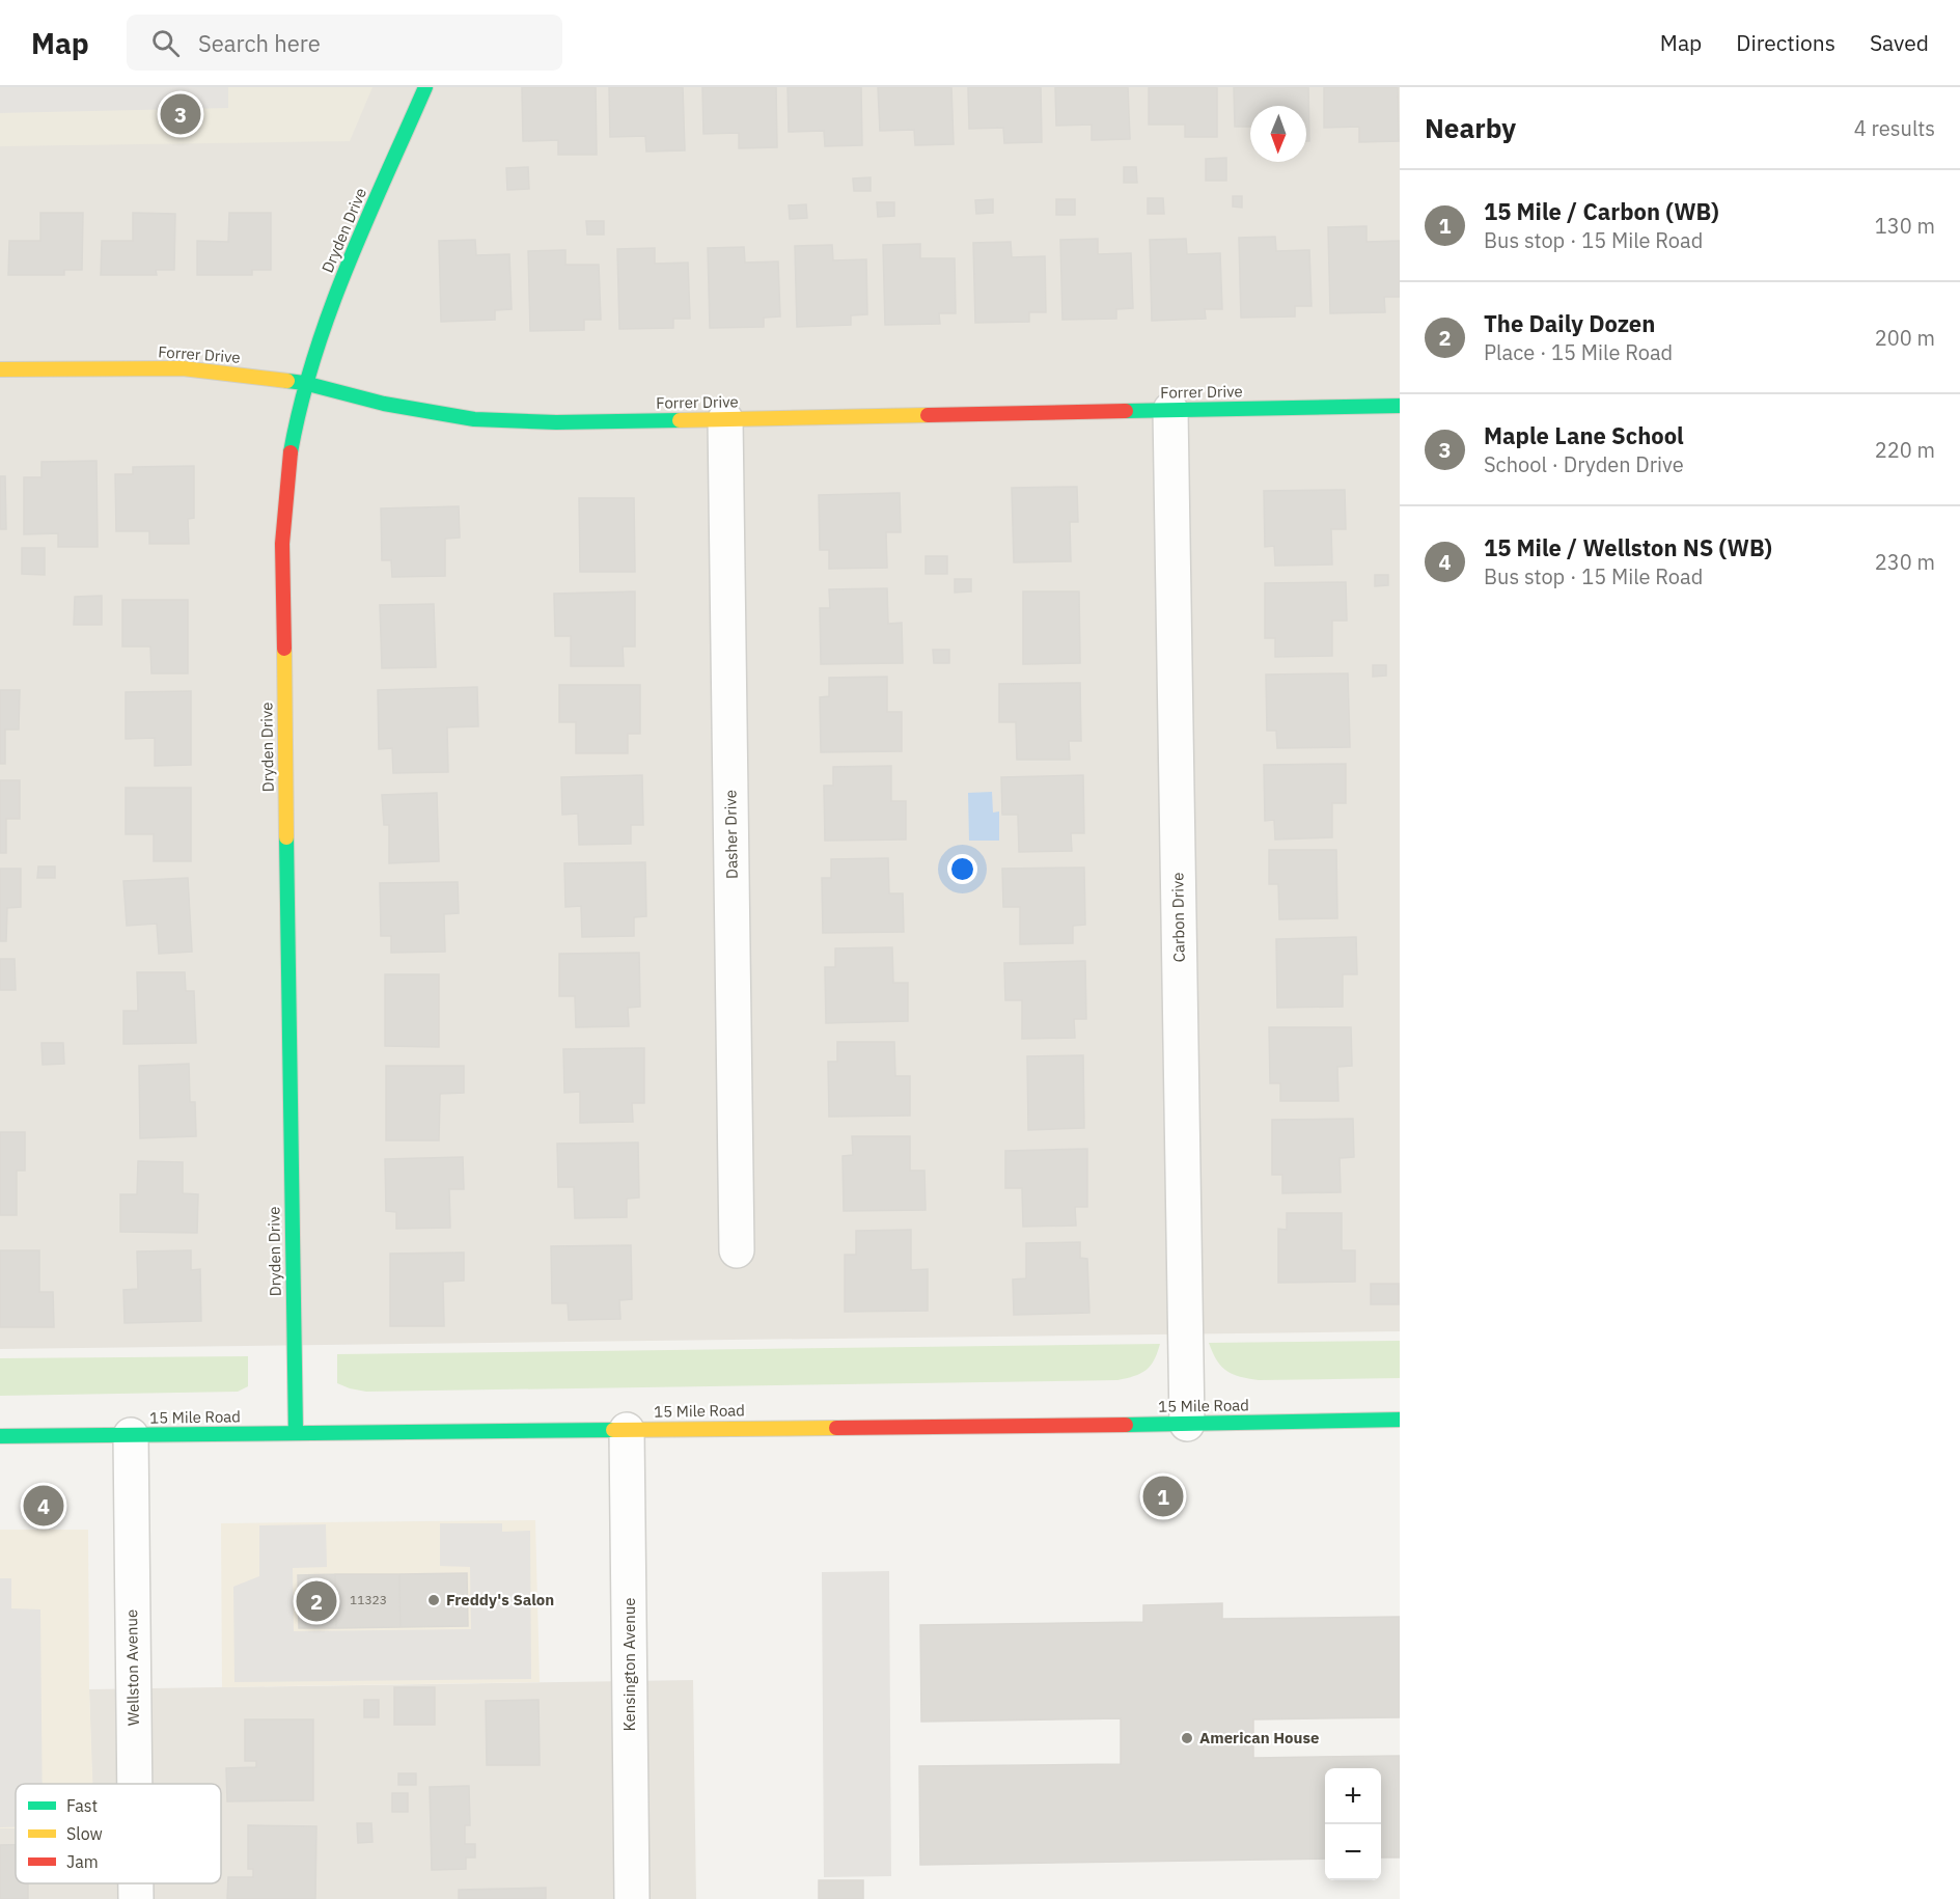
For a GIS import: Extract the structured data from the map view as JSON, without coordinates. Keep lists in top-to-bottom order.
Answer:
{
  "streets": {
    "street": [
      "Dryden Drive",
      "Forrer Drive",
      "Dasher Drive",
      "Carbon Drive",
      "15 Mile Road",
      "Kensington Avenue",
      "Wellston Avenue"
    ]
  },
  "crossings": [
    ["Dryden Drive", "Forrer Drive"],
    ["Dryden Drive", "15 Mile Road"],
    ["Forrer Drive", "Dasher Drive"],
    ["Forrer Drive", "Carbon Drive"],
    ["Carbon Drive", "15 Mile Road"],
    ["15 Mile Road", "Kensington Avenue"],
    ["15 Mile Road", "Wellston Avenue"]
  ],
  "places": ["Freddy's Salon", "American House"],
  "house_numbers": ["11323"],
  "legend": ["Fast", "Slow", "Jam"],
  "north": "bottom",
  "page": {
    "header": "Map",
    "search": "Search here",
    "nav": ["Map", "Directions", "Saved"],
    "heading": ["Nearby", "4 results"],
    "pins": [
      "3",
      "1",
      "4",
      "2"
    ],
    "list": [
      {
        "mark": "1",
        "name": "15 Mile / Carbon (WB)",
        "note": "Bus stop · 15 Mile Road",
        "value": "130 m"
      },
      {
        "mark": "2",
        "name": "The Daily Dozen",
        "note": "Place · 15 Mile Road",
        "value": "200 m"
      },
      {
        "mark": "3",
        "name": "Maple Lane School",
        "note": "School · Dryden Drive",
        "value": "220 m"
      },
      {
        "mark": "4",
        "name": "15 Mile / Wellston NS (WB)",
        "note": "Bus stop · 15 Mile Road",
        "value": "230 m"
      }
    ],
    "map_buttons": ["+", "−"]
  }
}
